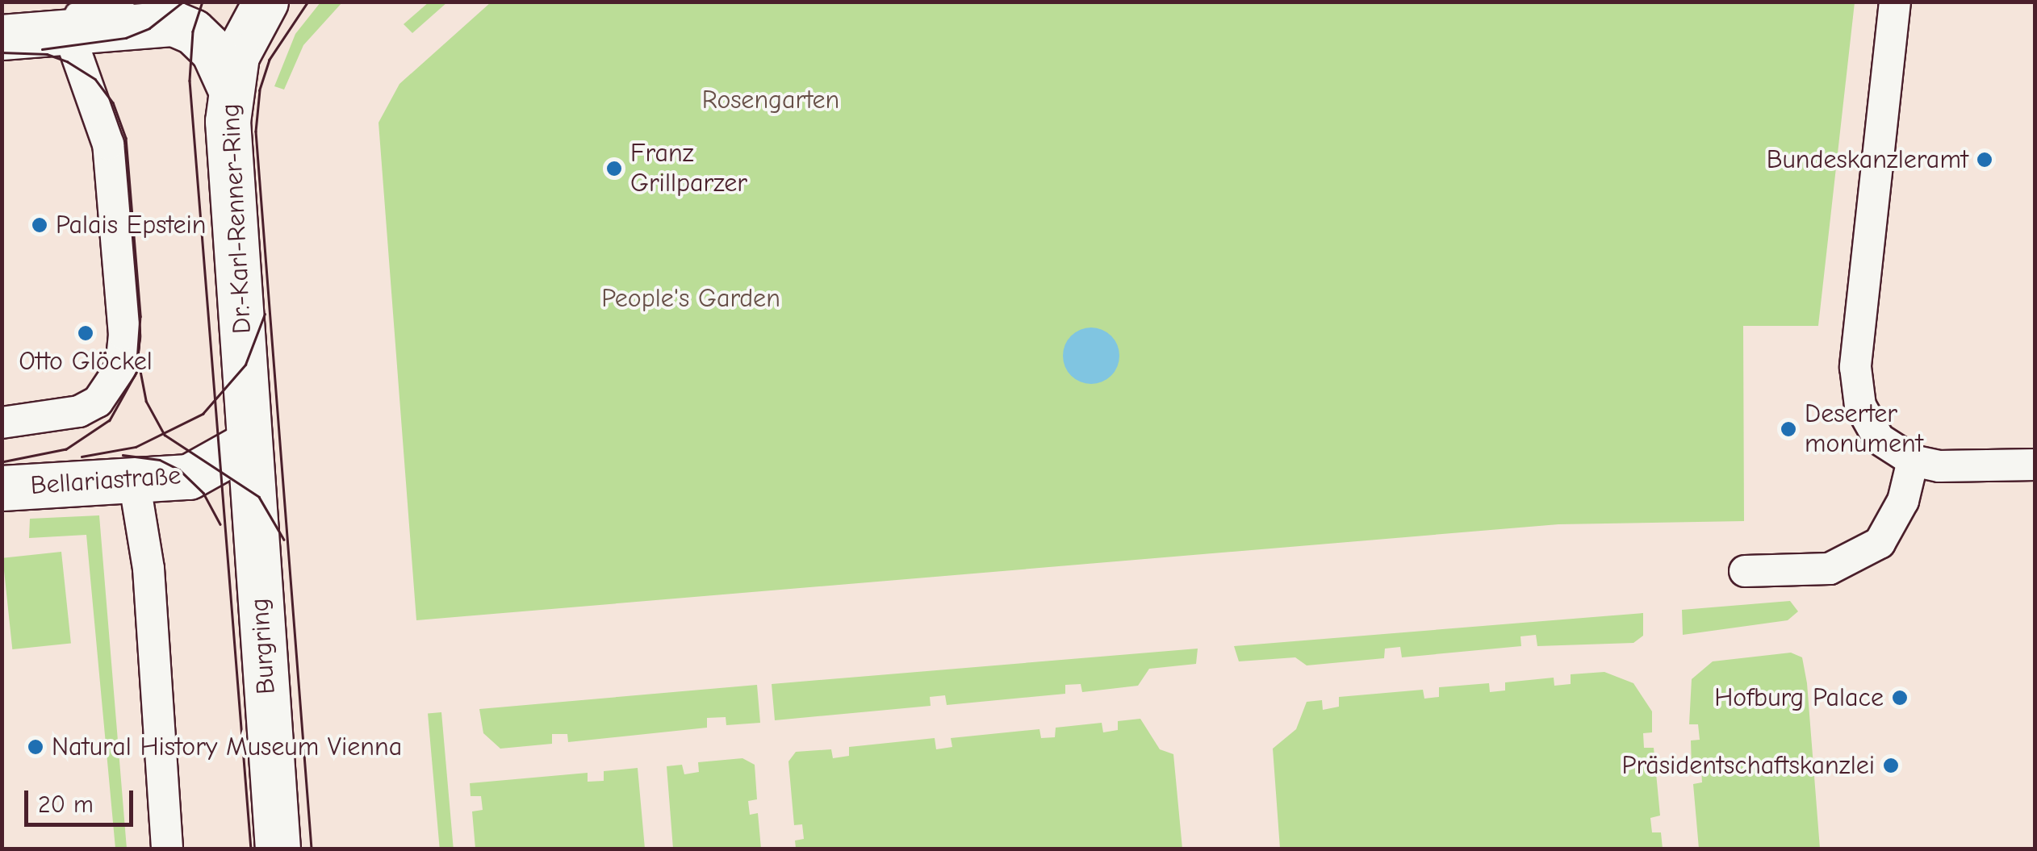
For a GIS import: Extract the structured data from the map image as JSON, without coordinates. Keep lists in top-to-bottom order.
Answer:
{
  "streets": {
    "main road": ["Dr.-Karl-Renner-Ring", "Bellariastraße", "Burgring"]
  },
  "crossings": [
    ["Dr.-Karl-Renner-Ring", "Bellariastraße"],
    ["Dr.-Karl-Renner-Ring", "Burgring"],
    ["Bellariastraße", "Burgring"]
  ],
  "parks": ["Rosengarten", "People's Garden"],
  "places": [
    "Bundeskanzleramt",
    "Franz Grillparzer",
    "Palais Epstein",
    "Otto Glöckel",
    "Deserter monument",
    "Hofburg Palace",
    "Natural History Museum Vienna",
    "Präsidentschaftskanzlei"
  ],
  "scale_bar": "20 m"
}
